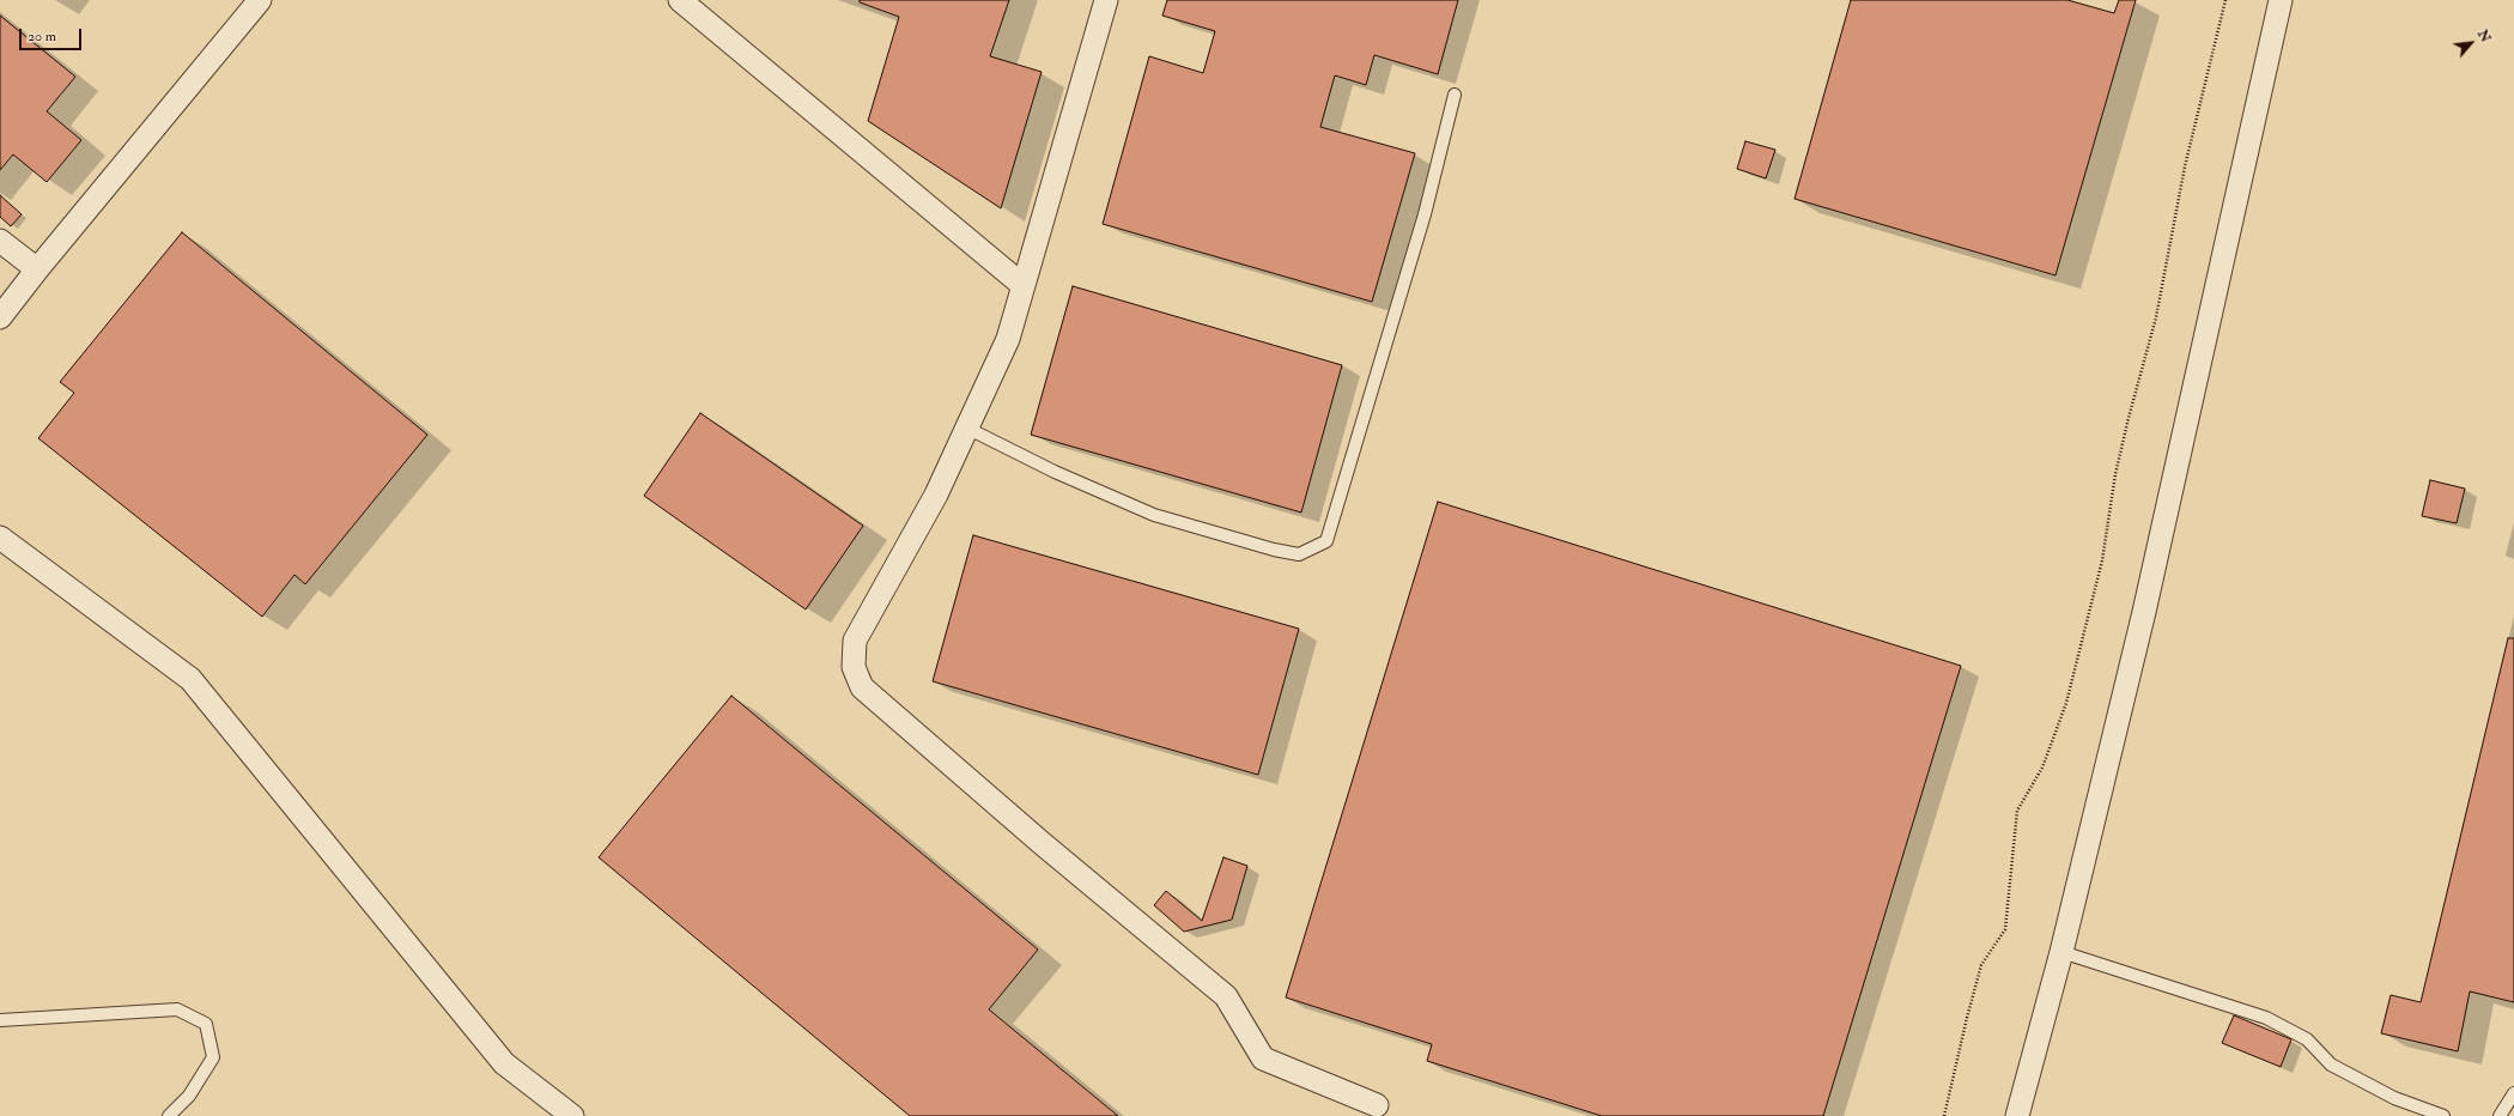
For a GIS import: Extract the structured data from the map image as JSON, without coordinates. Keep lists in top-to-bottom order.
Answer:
{
  "scale_bar": "20 m",
  "north": "top right"
}
